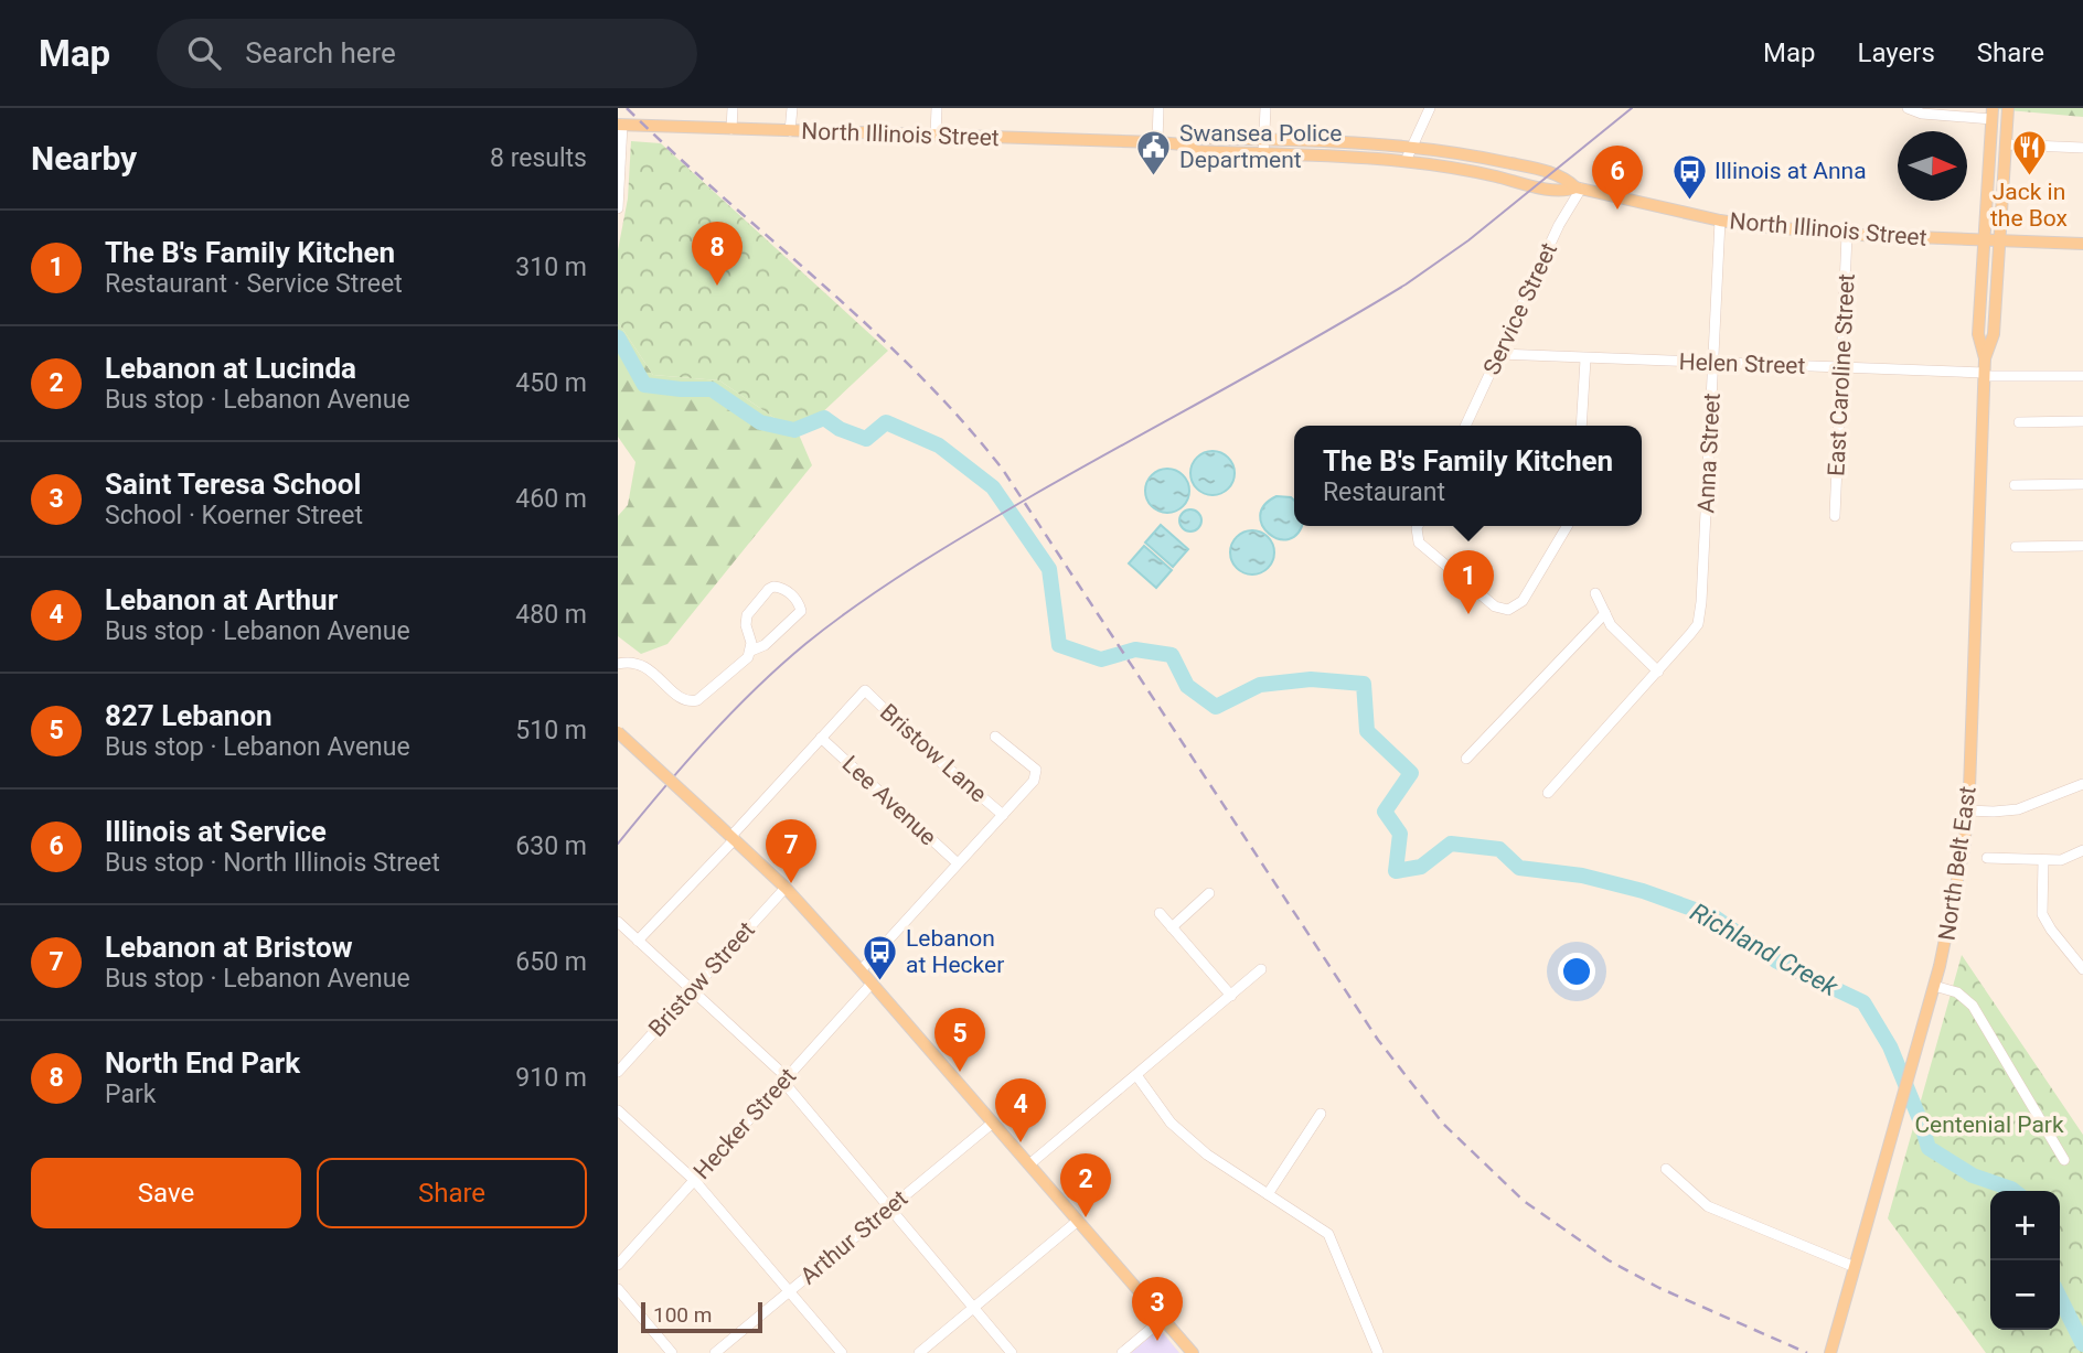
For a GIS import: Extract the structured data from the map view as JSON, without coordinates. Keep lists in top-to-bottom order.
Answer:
{
  "streets": {
    "main road": ["North Illinois Street", "North Belt East"],
    "street": [
      "Service Street",
      "Helen Street",
      "East Caroline Street",
      "Anna Street",
      "Bristow Lane",
      "Lee Avenue",
      "Bristow Street",
      "Hecker Street",
      "Arthur Street"
    ]
  },
  "crossings": [
    ["North Illinois Street", "Service Street"],
    ["North Illinois Street", "East Caroline Street"],
    ["North Illinois Street", "Anna Street"],
    ["North Illinois Street", "North Belt East"],
    ["Service Street", "Helen Street"],
    ["Helen Street", "East Caroline Street"],
    ["Helen Street", "Anna Street"],
    ["Helen Street", "North Belt East"],
    ["Bristow Lane", "Lee Avenue"]
  ],
  "water": ["Richland Creek"],
  "parks": ["Centenial Park"],
  "places": {
    "public building": ["Swansea Police Department"],
    "restaurant": ["Jack in the Box"],
    "bus stop": ["Illinois at Anna", "Lebanon at Hecker"]
  },
  "scale_bar": "100 m",
  "north": "right",
  "page": {
    "header": "Map",
    "search": "Search here",
    "nav": ["Map", "Layers", "Share"],
    "heading": ["Nearby", "8 results"],
    "pins": [
      "6",
      "8",
      "1",
      "7",
      "5",
      "4",
      "2",
      "3"
    ],
    "list": [
      {
        "mark": "1",
        "name": "The B's Family Kitchen",
        "note": "Restaurant · Service Street",
        "value": "310 m"
      },
      {
        "mark": "2",
        "name": "Lebanon at Lucinda",
        "note": "Bus stop · Lebanon Avenue",
        "value": "450 m"
      },
      {
        "mark": "3",
        "name": "Saint Teresa School",
        "note": "School · Koerner Street",
        "value": "460 m"
      },
      {
        "mark": "4",
        "name": "Lebanon at Arthur",
        "note": "Bus stop · Lebanon Avenue",
        "value": "480 m"
      },
      {
        "mark": "5",
        "name": "827 Lebanon",
        "note": "Bus stop · Lebanon Avenue",
        "value": "510 m"
      },
      {
        "mark": "6",
        "name": "Illinois at Service",
        "note": "Bus stop · North Illinois Street",
        "value": "630 m"
      },
      {
        "mark": "7",
        "name": "Lebanon at Bristow",
        "note": "Bus stop · Lebanon Avenue",
        "value": "650 m"
      },
      {
        "mark": "8",
        "name": "North End Park",
        "note": "Park",
        "value": "910 m"
      }
    ],
    "popup": ["The B's Family Kitchen", "Restaurant"],
    "buttons": ["Save", "Share"],
    "map_buttons": ["+", "−"],
    "scale": "100 m"
  }
}
